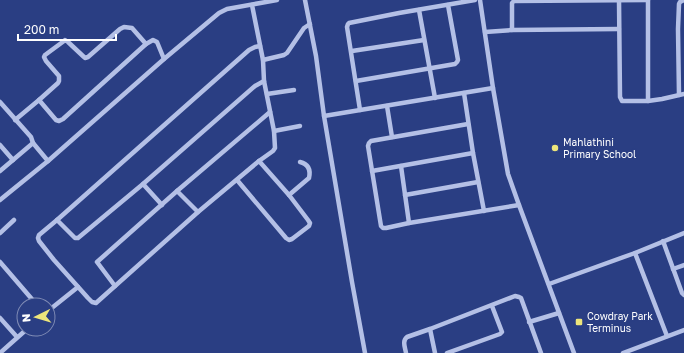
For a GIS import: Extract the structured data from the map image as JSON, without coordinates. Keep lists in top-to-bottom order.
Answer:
{
  "places": {
    "other": ["Mahlathini Primary School"],
    "transit": ["Cowdray Park Terminus"]
  },
  "scale_bar": "200 m",
  "north": "left"
}
